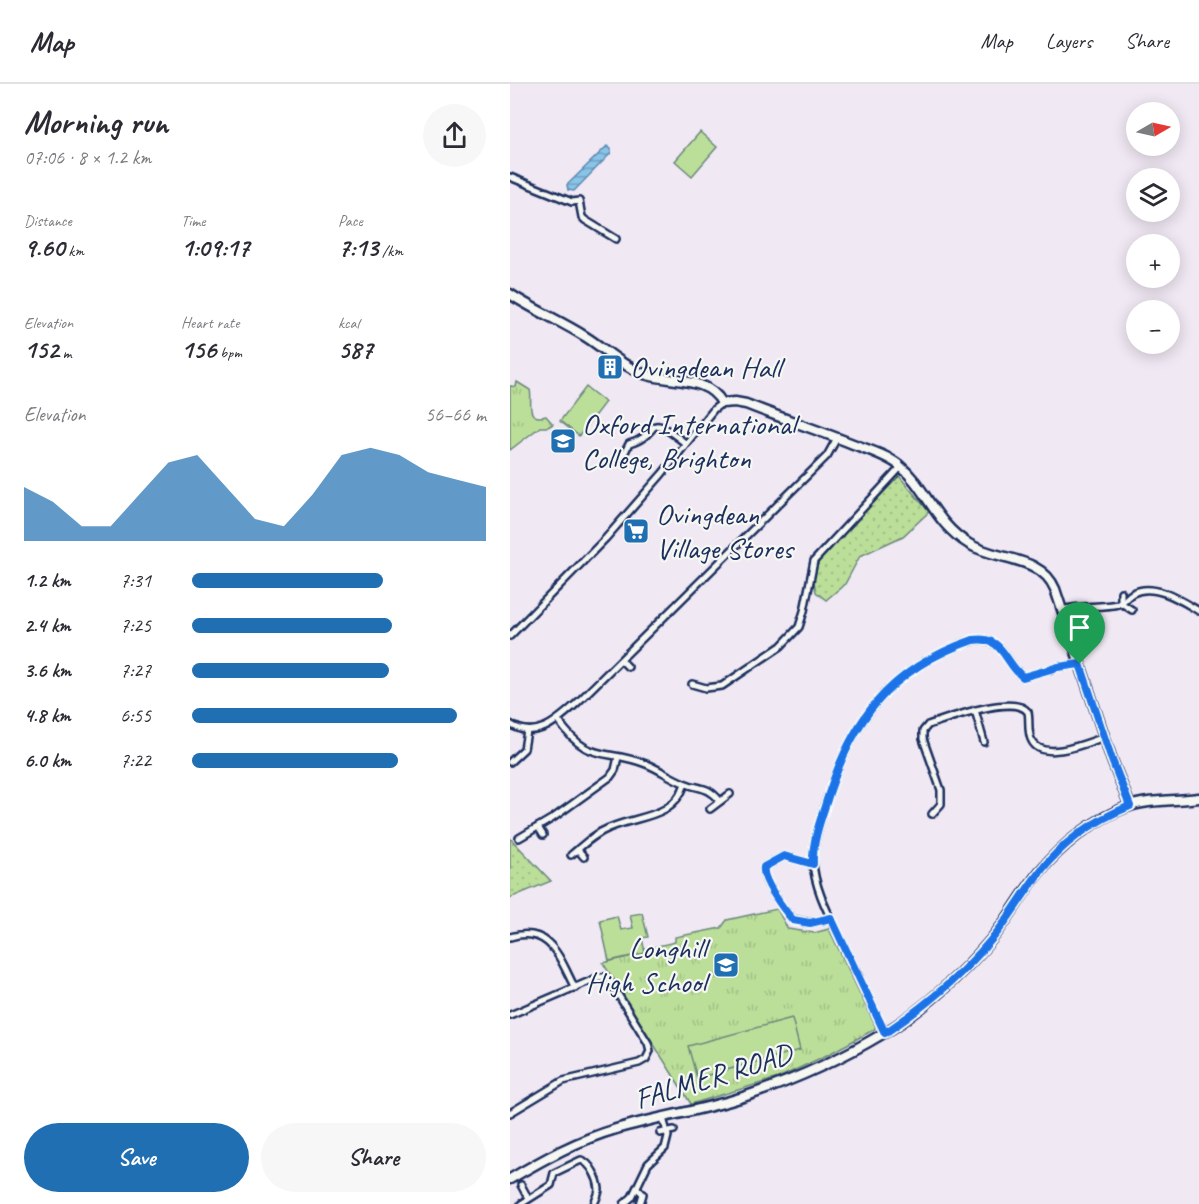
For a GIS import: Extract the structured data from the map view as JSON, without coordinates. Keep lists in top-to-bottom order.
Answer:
{
  "streets": {
    "street": ["FALMER ROAD"]
  },
  "places": {
    "building": ["Ovingdean Hall"],
    "school or university": ["Oxford International College, Brighton", "Longhill High School"],
    "supermarket": ["Ovingdean Village Stores"]
  },
  "north": "right",
  "page": {
    "header": "Map",
    "nav": ["Map", "Layers", "Share"],
    "heading": ["Morning run", "07:06 · 8 × 1.2 km"],
    "map_buttons": ["+", "−"],
    "stats": [
      ["Distance", "9.60 km"],
      ["Time", "1:09:17"],
      ["Pace", "7:13 /km"],
      ["Elevation", "152 m"],
      ["Heart rate", "156 bpm"],
      ["kcal", "587"]
    ],
    "chart": ["Elevation", "56–66 m"],
    "list": [
      {
        "name": "1.2 km",
        "note": "7:31"
      },
      {
        "name": "2.4 km",
        "note": "7:25"
      },
      {
        "name": "3.6 km",
        "note": "7:27"
      },
      {
        "name": "4.8 km",
        "note": "6:55"
      },
      {
        "name": "6.0 km",
        "note": "7:22"
      }
    ],
    "buttons": ["Save", "Share"]
  }
}
